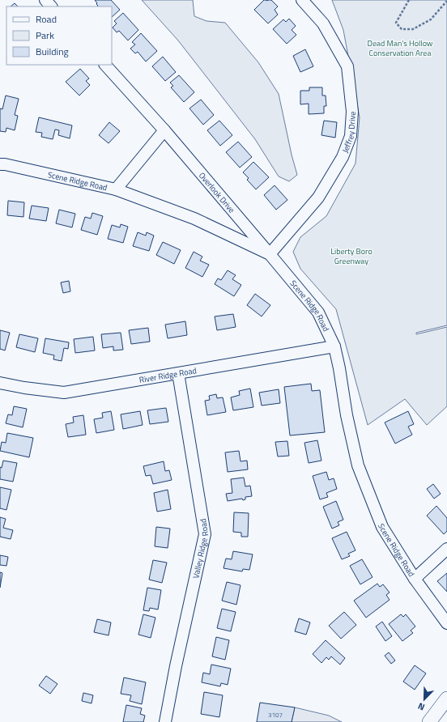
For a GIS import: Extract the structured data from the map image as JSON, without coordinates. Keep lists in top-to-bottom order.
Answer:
{
  "streets": {
    "street": [
      "Jeffrey Drive",
      "Scene Ridge Road",
      "Overlook Drive",
      "River Ridge Road",
      "Valley Ridge Road"
    ]
  },
  "crossings": [
    ["Jeffrey Drive", "Scene Ridge Road"],
    ["Jeffrey Drive", "Overlook Drive"],
    ["Scene Ridge Road", "Overlook Drive"],
    ["Scene Ridge Road", "River Ridge Road"],
    ["River Ridge Road", "Valley Ridge Road"]
  ],
  "parks": ["Dead Man's Hollow Conservation Area", "Liberty Boro Greenway"],
  "house_numbers": ["3107"],
  "legend": ["Road", "Park", "Building"],
  "north": "bottom left"
}
